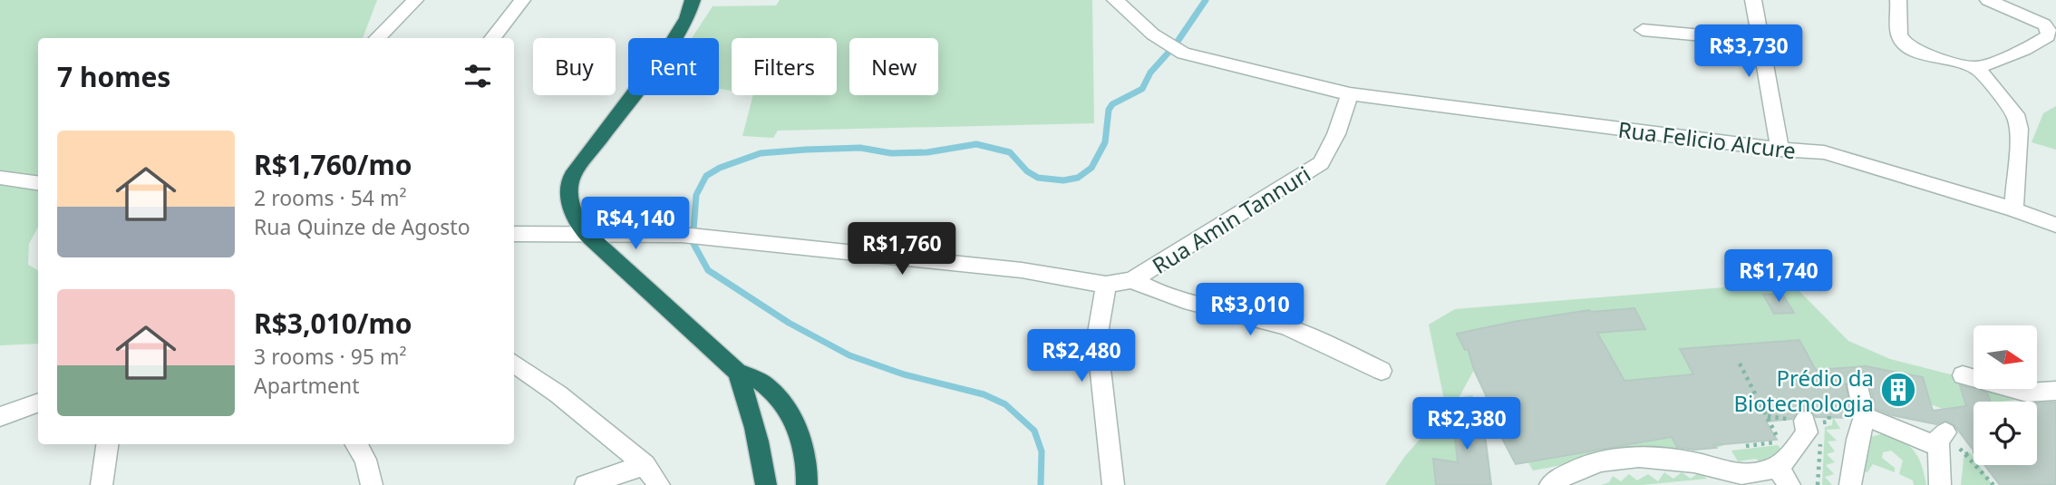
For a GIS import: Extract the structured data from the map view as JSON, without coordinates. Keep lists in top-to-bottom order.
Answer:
{
  "streets": {
    "street": ["Rua Felicio Alcure", "Rua Amin Tannuri"]
  },
  "crossings": [
    ["Rua Felicio Alcure", "Rua Amin Tannuri"]
  ],
  "places": {
    "building": ["Prédio da Biotecnologia"]
  },
  "north": "right",
  "page": {
    "price": [
      "R$3,730",
      "R$4,140",
      "R$1,760",
      "R$1,740",
      "R$3,010",
      "R$2,480",
      "R$2,380"
    ],
    "chip": [
      "Buy",
      "Rent",
      "Filters",
      "New"
    ],
    "heading": "7 homes",
    "list": [
      {
        "name": "R$1,760/mo",
        "note": "2 rooms · 54 m² · Rua Quinze de Agosto"
      },
      {
        "name": "R$3,010/mo",
        "note": "3 rooms · 95 m² · Apartment"
      }
    ]
  }
}
